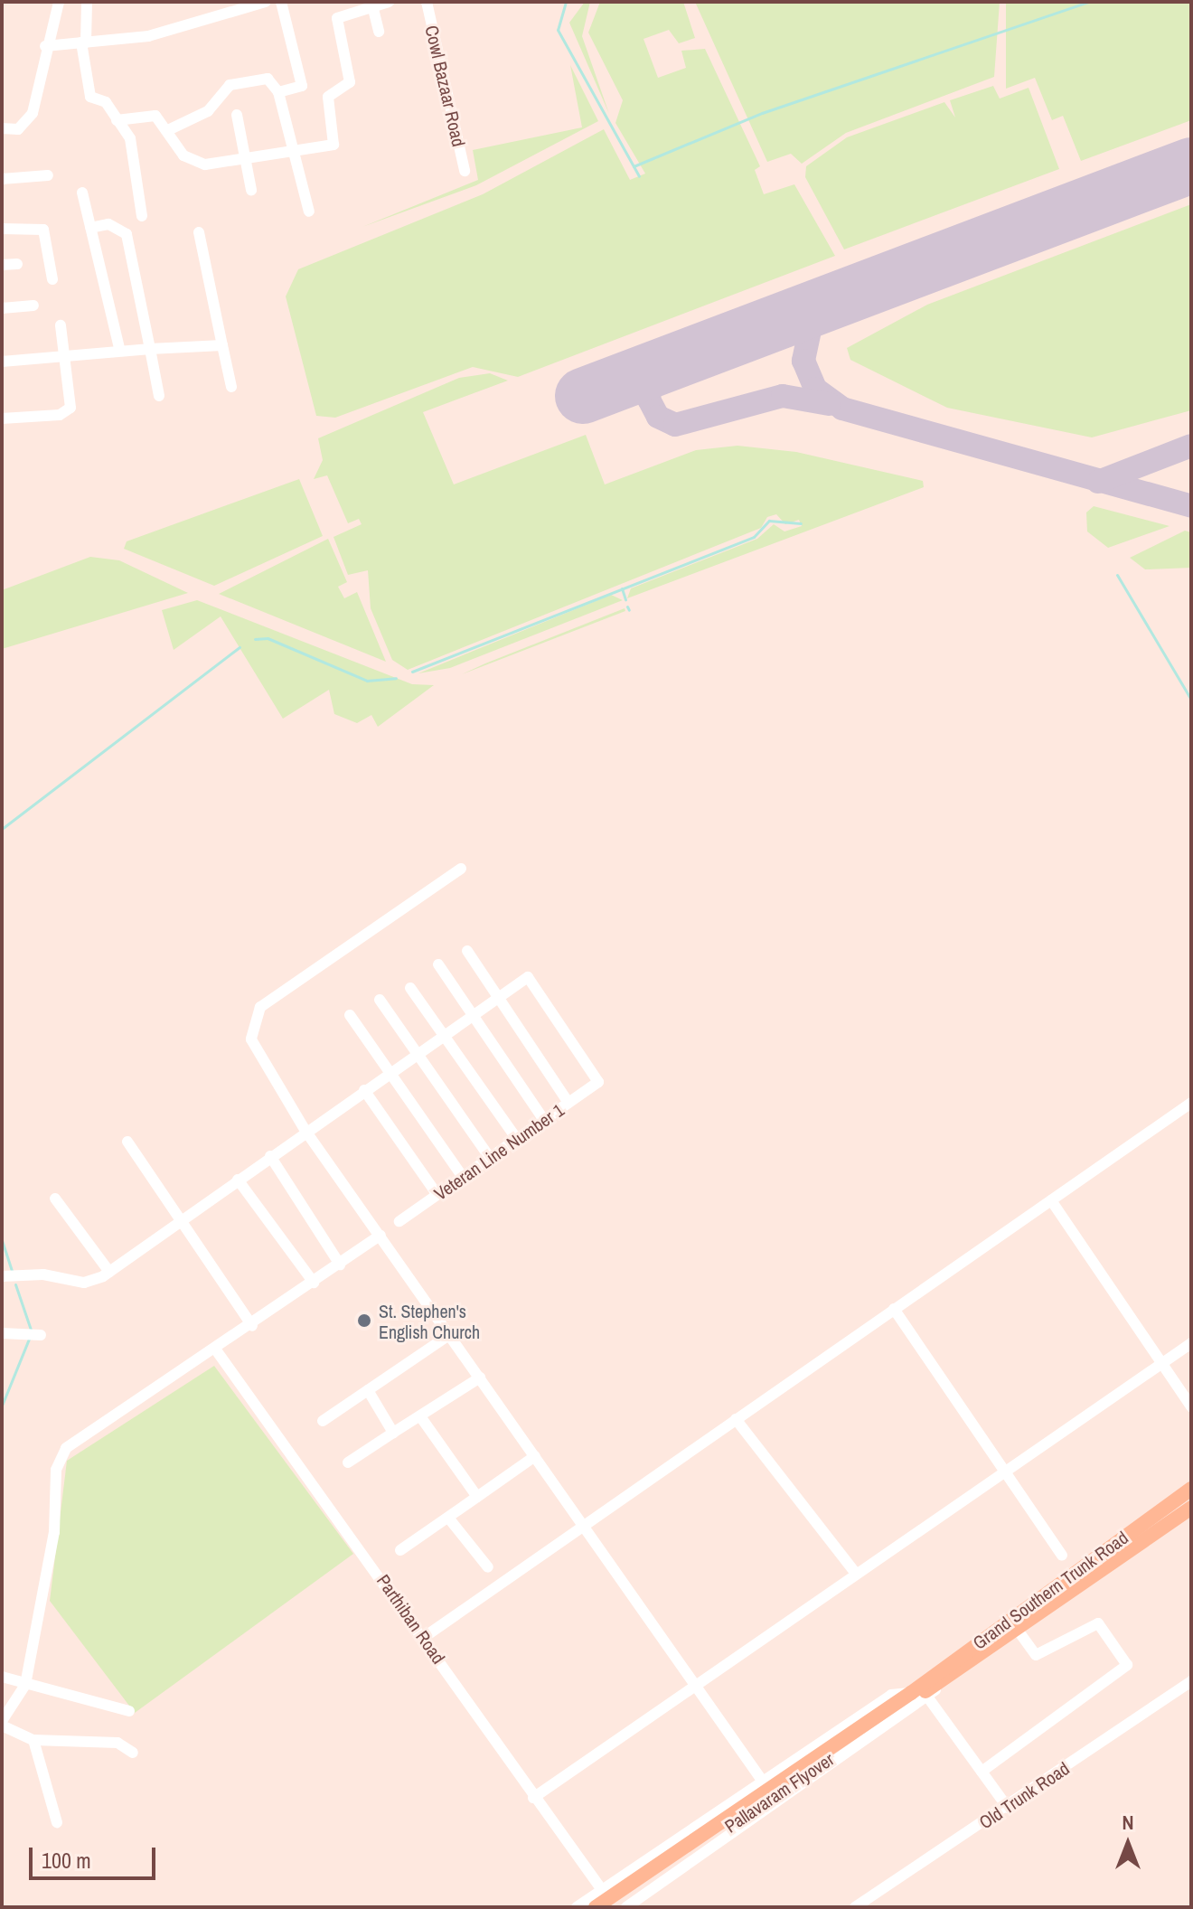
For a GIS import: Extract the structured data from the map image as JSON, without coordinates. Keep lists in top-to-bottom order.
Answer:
{
  "streets": {
    "main road": ["Grand Southern Trunk Road", "Pallavaram Flyover"],
    "street": [
      "Cowl Bazaar Road",
      "Veteran Line Number 1",
      "Parthiban Road",
      "Old Trunk Road"
    ]
  },
  "crossings": [
    ["Grand Southern Trunk Road", "Pallavaram Flyover"]
  ],
  "places": ["St. Stephen's English Church"],
  "scale_bar": "100 m",
  "north": "top"
}
